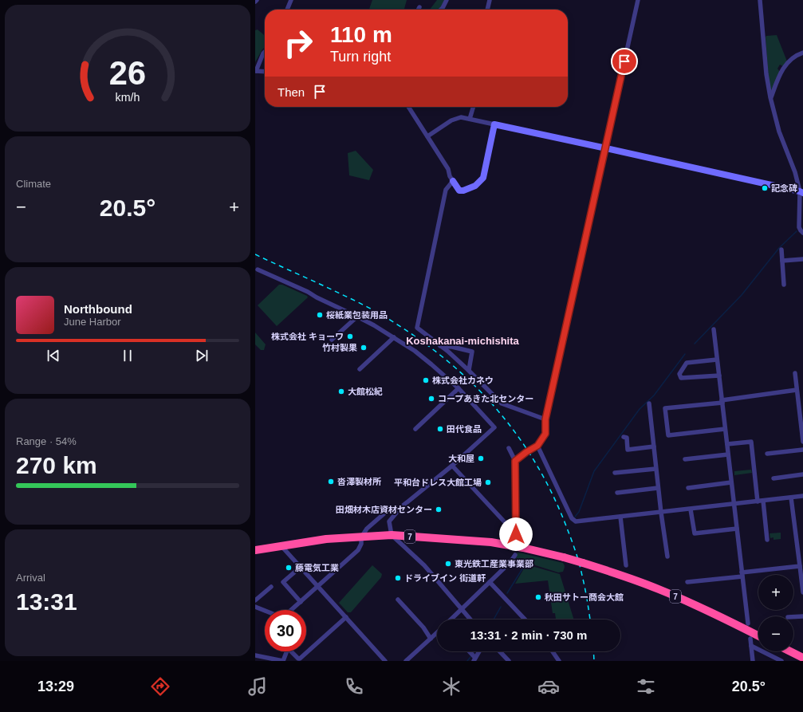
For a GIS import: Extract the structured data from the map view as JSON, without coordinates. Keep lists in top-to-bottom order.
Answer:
{
  "streets": {
    "highway": ["7"]
  },
  "districts": ["Koshakanai-michishita"],
  "places": [
    "記念碑",
    "桜紙業包装用品",
    "株式会社 キョーワ",
    "竹村製果",
    "株式会社カネウ",
    "大館松紀",
    "コープあきた北センター",
    "田代食品",
    "大和屋",
    "沓澤製材所",
    "平和台ドレス大館工場",
    "田畑材木店資材センター",
    "東光鉄工産業事業部",
    "藤電気工業",
    "ドライブイン 街道軒",
    "秋田サトー商会大館"
  ],
  "page": {
    "turn": ["110 m", "Turn right"],
    "then": "Then",
    "tile": [
      "Climate",
      ["Range · 54%", "270 km"],
      ["Arrival", "13:31"]
    ],
    "heat": ["−", "20.5°", "+"],
    "song": ["Northbound", "June Harbor"],
    "map_buttons": ["+", "−"],
    "limit": "30",
    "trip": "13:31 · 2 min · 730 m",
    "tabs": ["13:29", "20.5°"],
    "gauge": ["26", "km/h"]
  }
}
